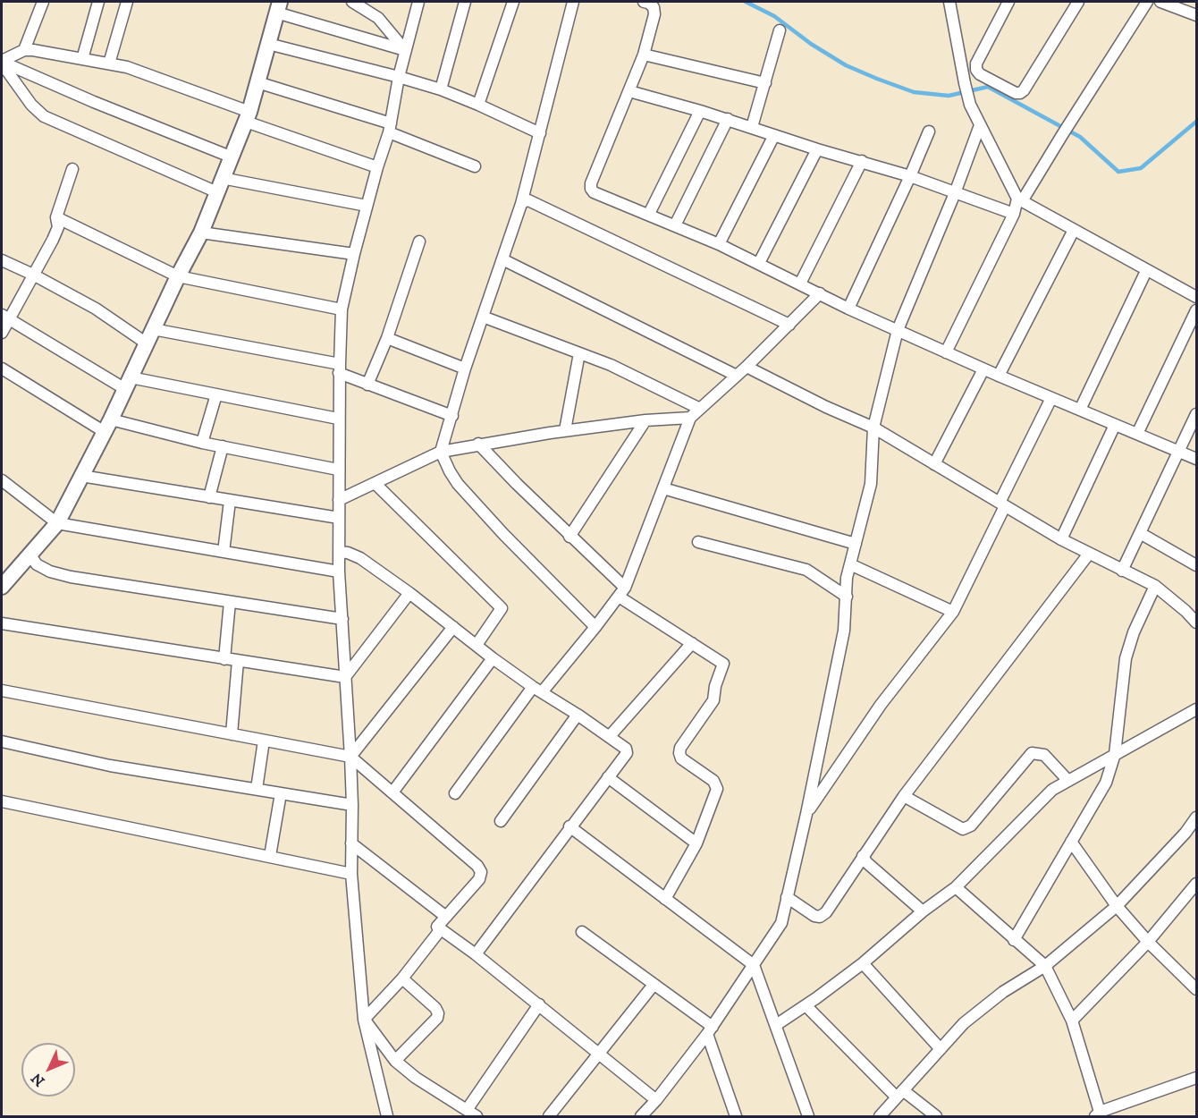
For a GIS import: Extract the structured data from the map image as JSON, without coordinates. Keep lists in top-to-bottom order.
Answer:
{
  "north": "bottom left"
}
